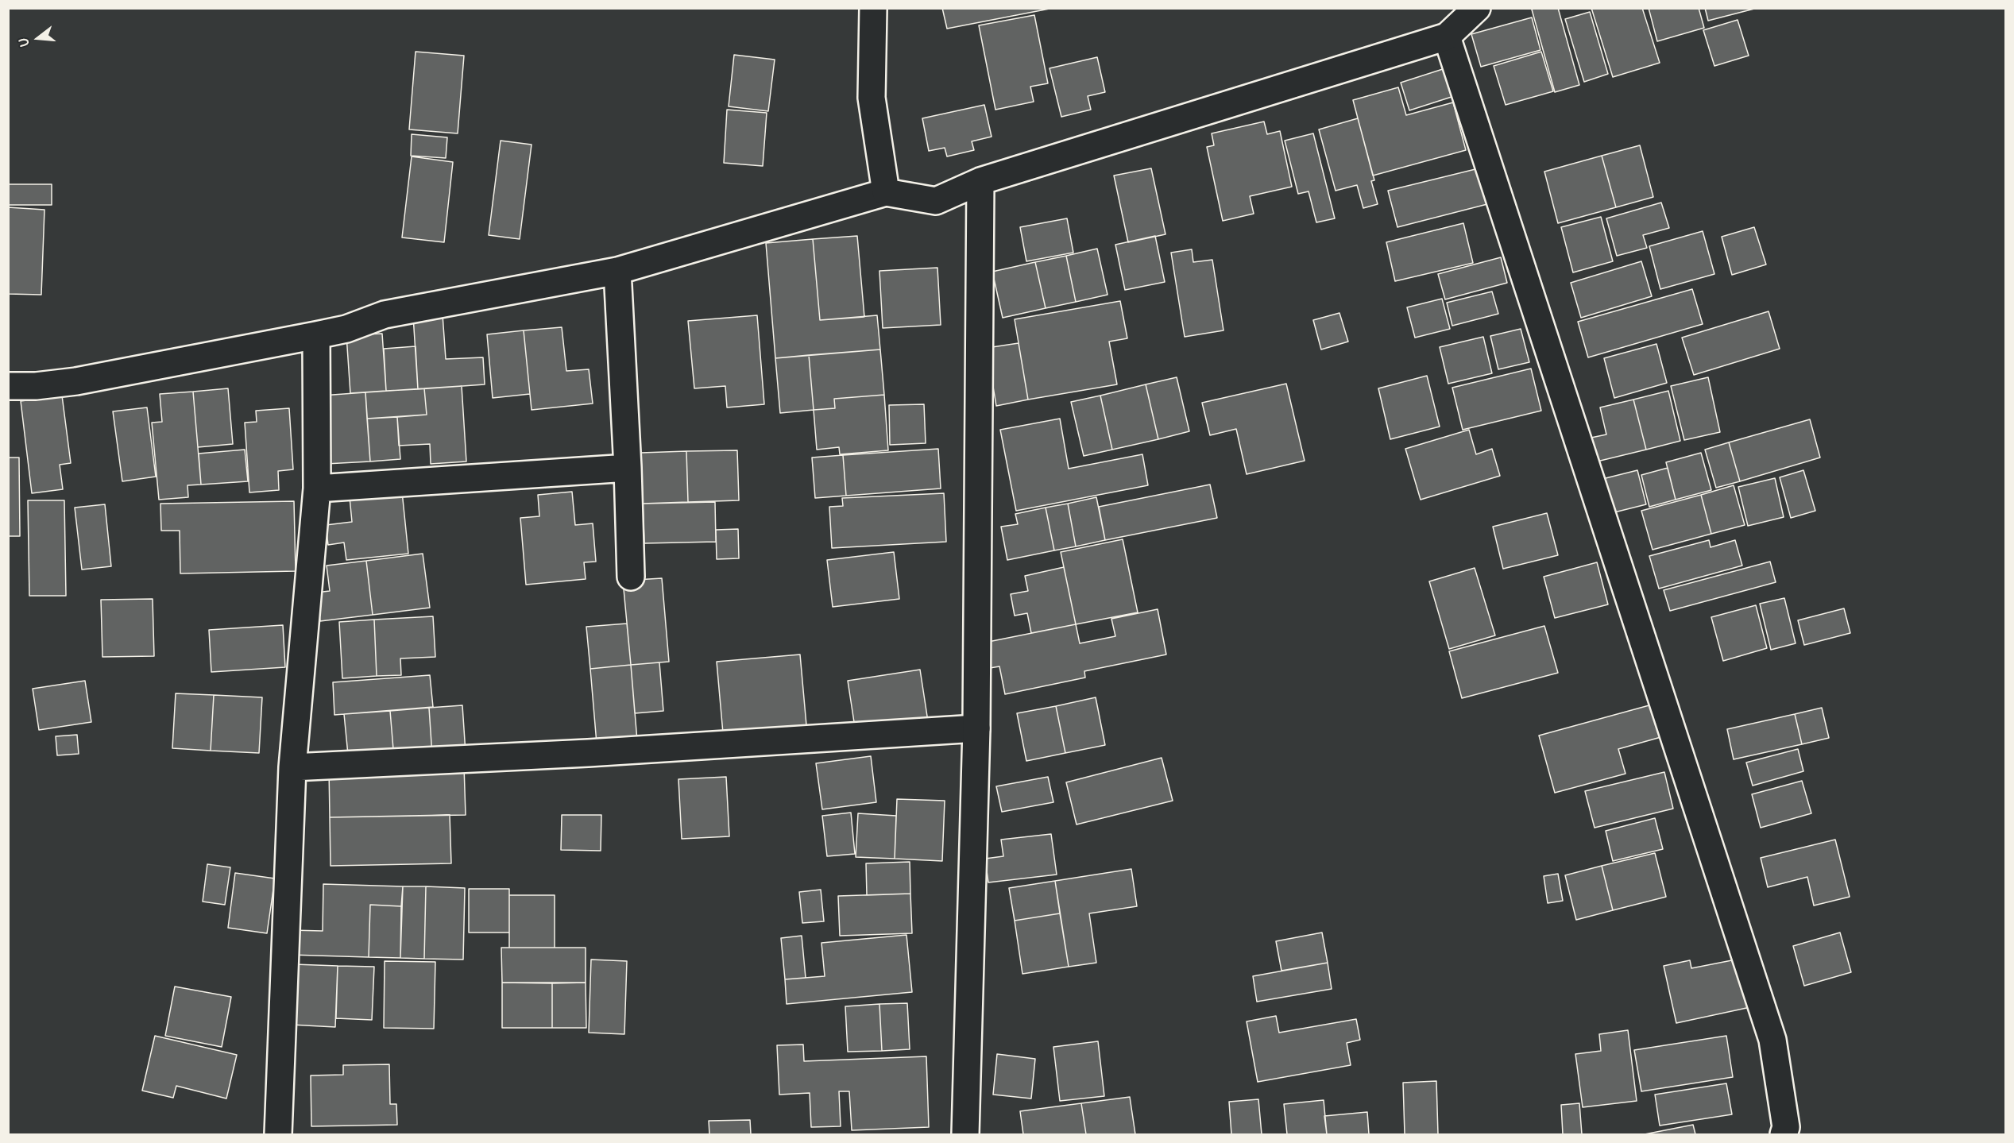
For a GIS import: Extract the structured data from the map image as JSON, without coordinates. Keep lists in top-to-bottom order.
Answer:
{
  "north": "left"
}
